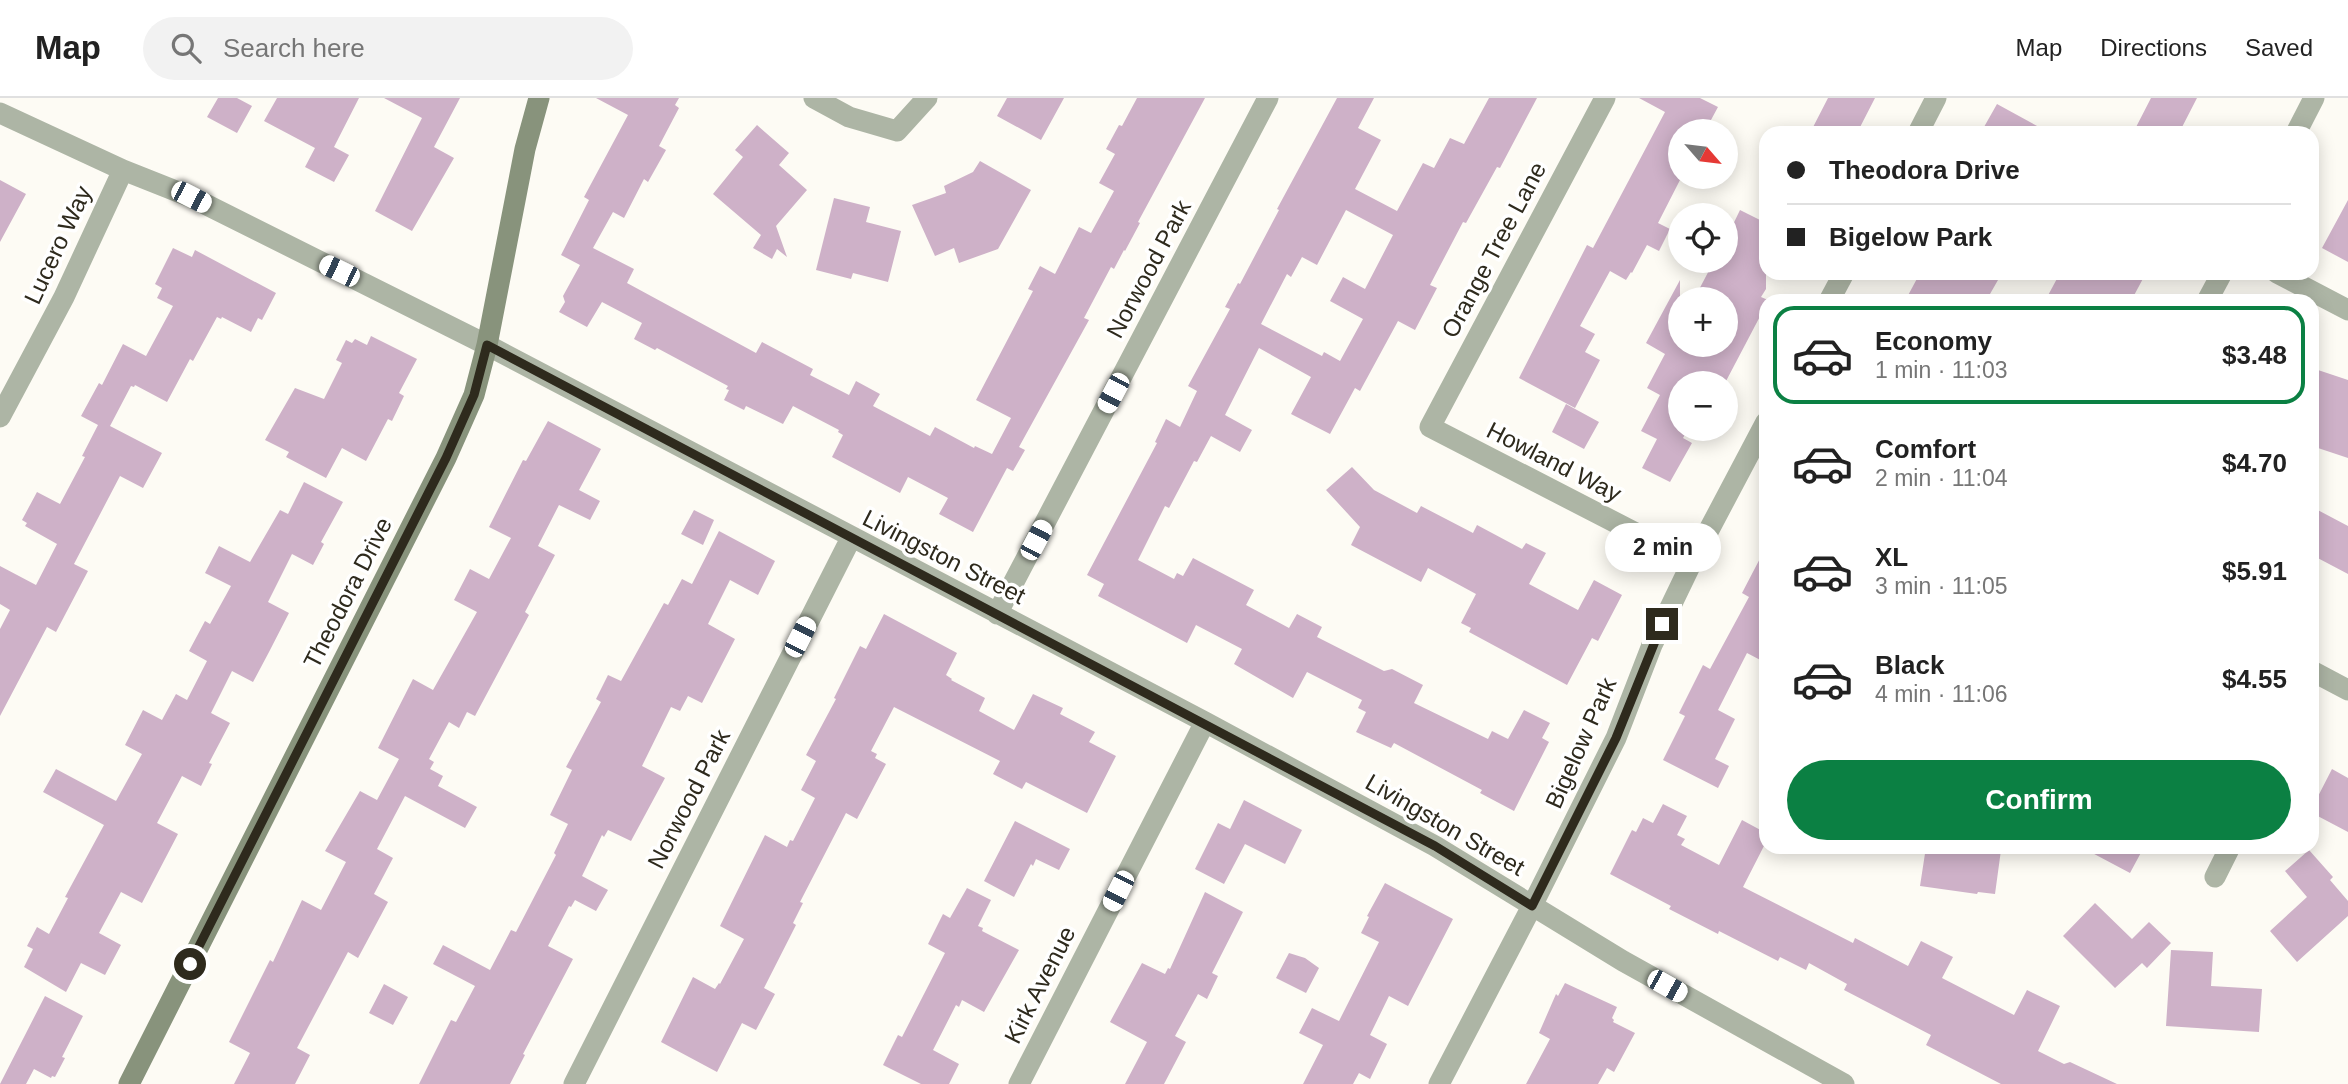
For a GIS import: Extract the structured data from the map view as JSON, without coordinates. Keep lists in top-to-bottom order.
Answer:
{
  "streets": {
    "street": [
      "Lucero Way",
      "Orange Tree Lane",
      "Norwood Park",
      "Howland Way",
      "Livingston Street",
      "Theodora Drive",
      "Bigelow Park",
      "Kirk Avenue"
    ]
  },
  "crossings": [
    ["Lucero Way", "Livingston Street"],
    ["Orange Tree Lane", "Howland Way"],
    ["Norwood Park", "Livingston Street"],
    ["Howland Way", "Bigelow Park"],
    ["Livingston Street", "Theodora Drive"],
    ["Livingston Street", "Bigelow Park"],
    ["Livingston Street", "Kirk Avenue"]
  ],
  "north": "bottom right",
  "page": {
    "header": "Map",
    "search": "Search here",
    "nav": ["Map", "Directions", "Saved"],
    "map_buttons": ["+", "−"],
    "banner": ["Theodora Drive", "Bigelow Park"],
    "list": [
      {
        "name": "Economy",
        "note": "1 min · 11:03",
        "value": "$3.48"
      },
      {
        "name": "Comfort",
        "note": "2 min · 11:04",
        "value": "$4.70"
      },
      {
        "name": "XL",
        "note": "3 min · 11:05",
        "value": "$5.91"
      },
      {
        "name": "Black",
        "note": "4 min · 11:06",
        "value": "$4.55"
      }
    ],
    "bubble": "2 min",
    "buttons": "Confirm"
  }
}
